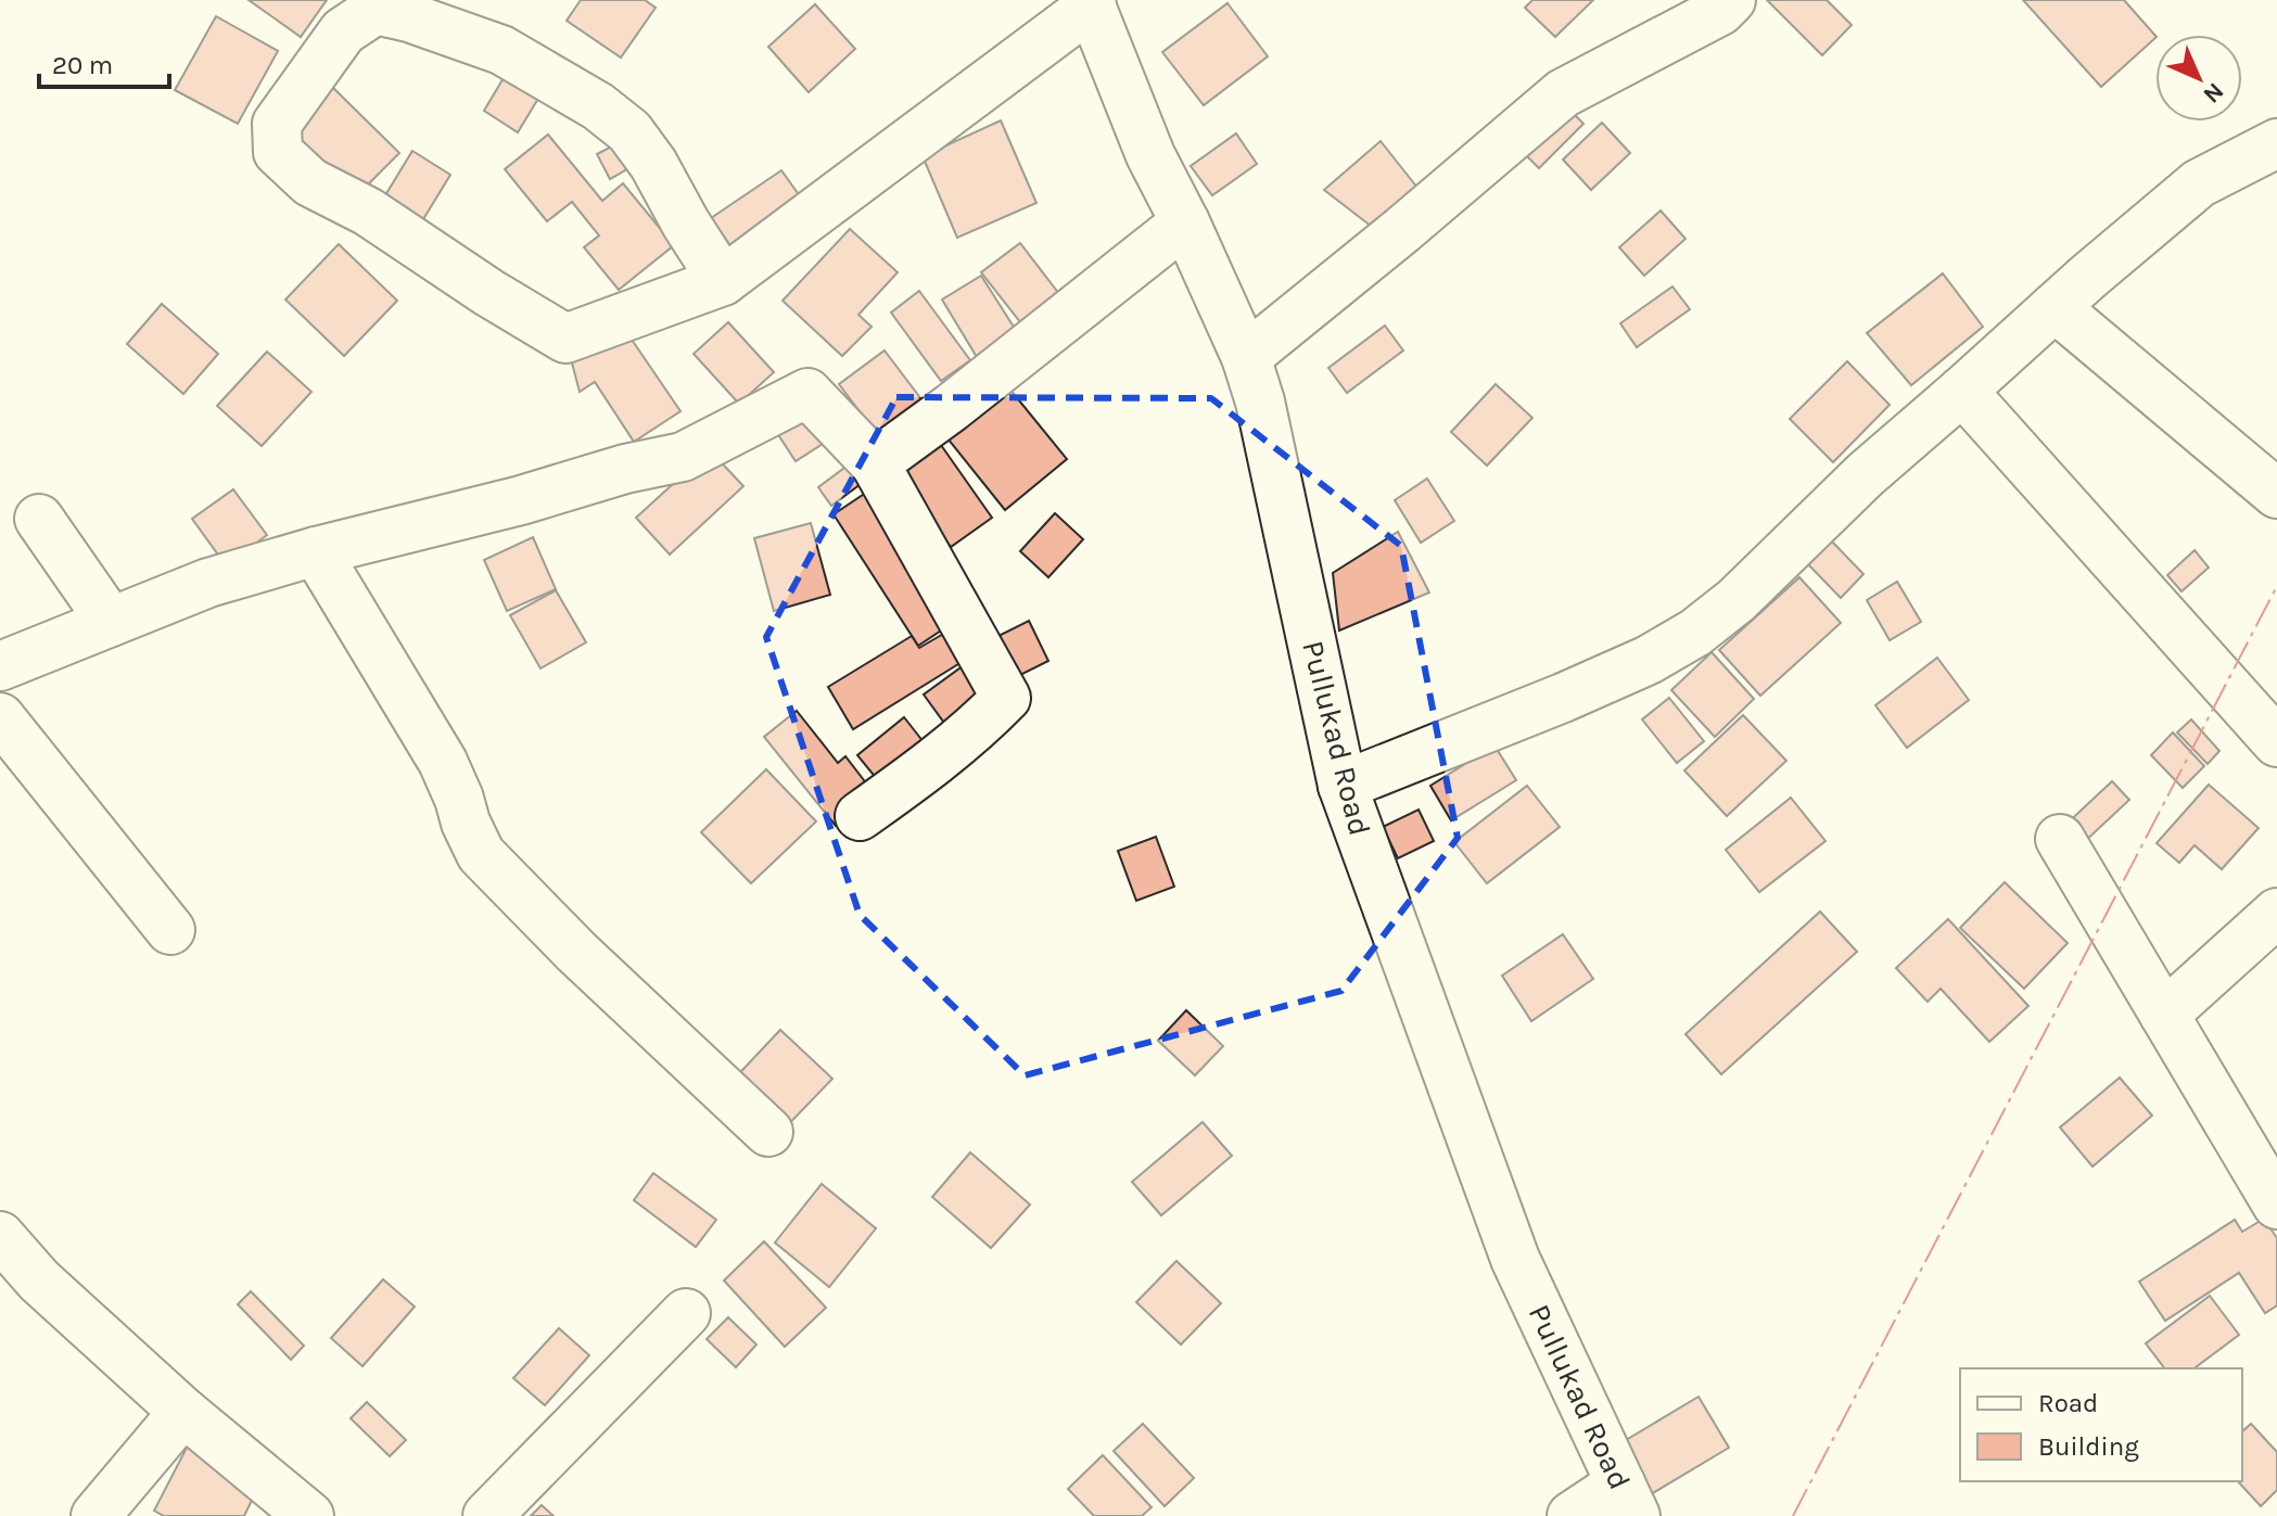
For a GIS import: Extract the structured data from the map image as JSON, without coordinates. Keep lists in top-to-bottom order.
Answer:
{
  "streets": {
    "street": ["Pullukad Road"]
  },
  "legend": ["Road", "Building"],
  "scale_bar": "20 m",
  "north": "bottom right"
}
